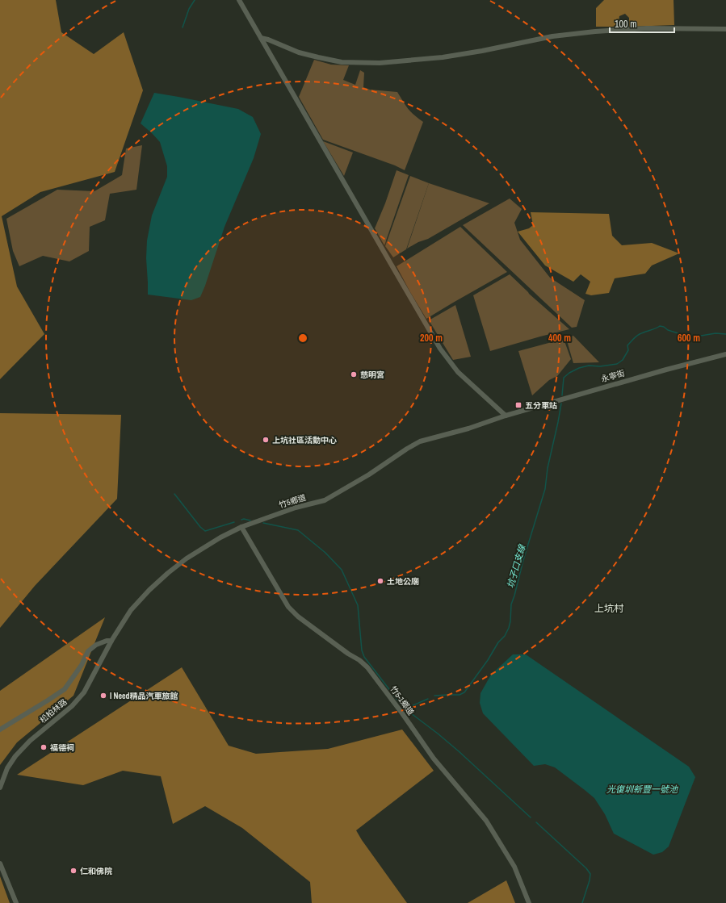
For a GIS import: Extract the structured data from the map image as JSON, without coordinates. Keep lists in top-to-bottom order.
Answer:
{
  "streets": {
    "street": [
      "永寧街",
      "竹5鄉道",
      "竹5-1鄉道",
      "松柏林路"
    ]
  },
  "crossings": [
    ["永寧街", "竹5鄉道"],
    ["竹5鄉道", "竹5-1鄉道"],
    ["竹5鄉道", "松柏林路"]
  ],
  "districts": ["上坑村"],
  "water": ["坑子口支線", "光復圳新豐一號池"],
  "places": {
    "other": [
      "慈明宮",
      "上坑社區活動中心",
      "土地公廟",
      "I Need精品汽車旅館",
      "福德祠",
      "仁和佛院"
    ],
    "transit": ["五分車站"]
  },
  "scale_bar": "100 m",
  "rings": ["200 m", "400 m", "600 m"]
}
